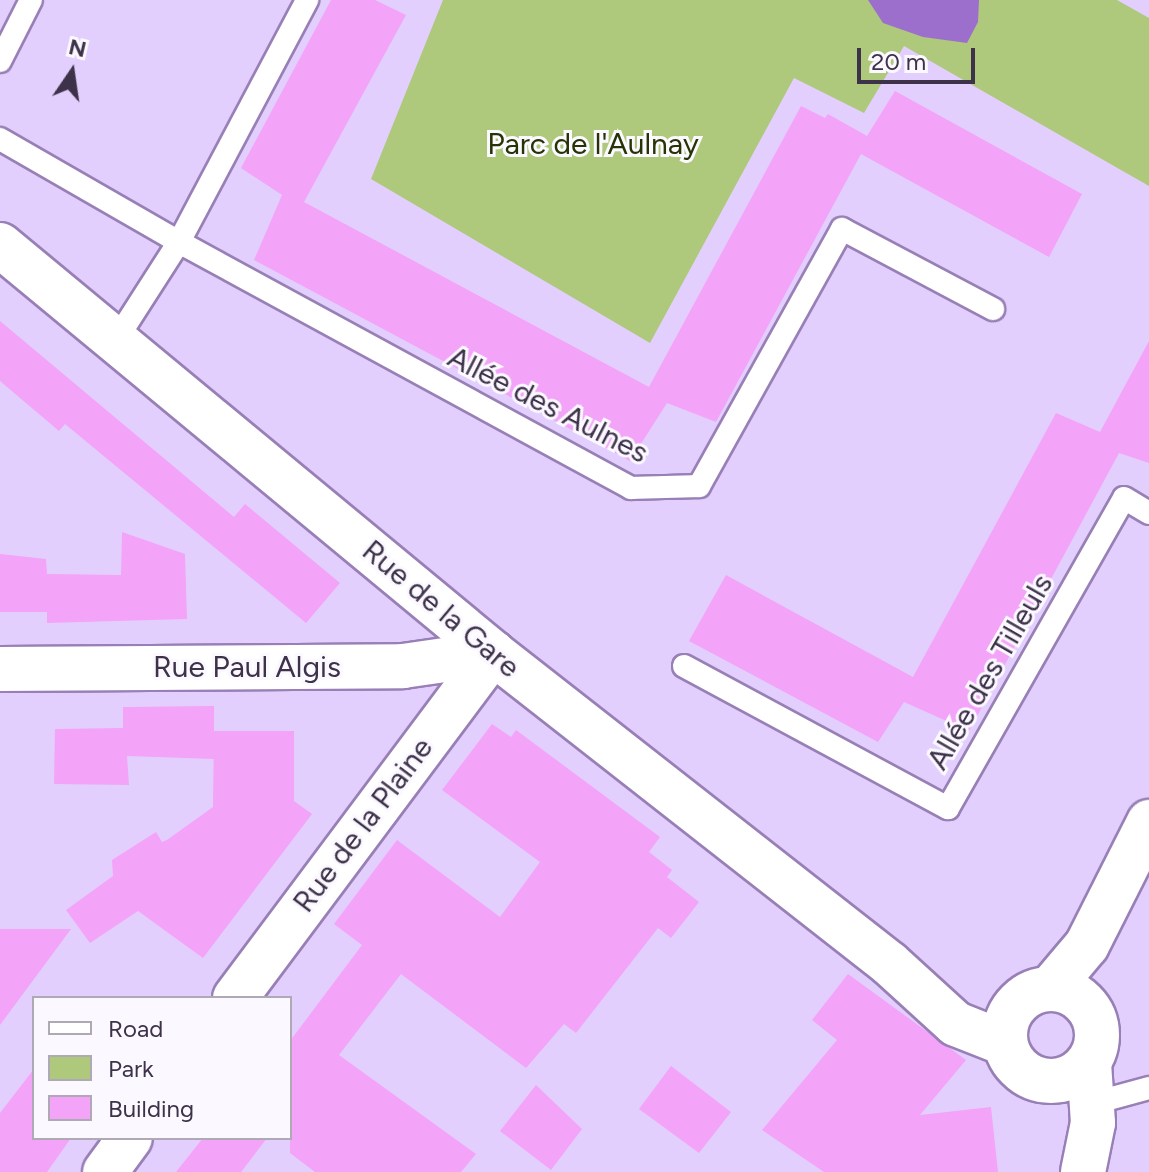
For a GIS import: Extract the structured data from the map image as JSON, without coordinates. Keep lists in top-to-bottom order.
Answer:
{
  "streets": {
    "street": ["Rue de la Gare", "Rue Paul Algis", "Rue de la Plaine"],
    "lane": ["Allée des Aulnes", "Allée des Tilleuls"]
  },
  "crossings": [
    ["Rue de la Gare", "Rue Paul Algis"],
    ["Rue de la Gare", "Rue de la Plaine"],
    ["Rue Paul Algis", "Rue de la Plaine"]
  ],
  "parks": ["Parc de l'Aulnay"],
  "legend": ["Road", "Park", "Building"],
  "scale_bar": "20 m",
  "north": "top"
}
